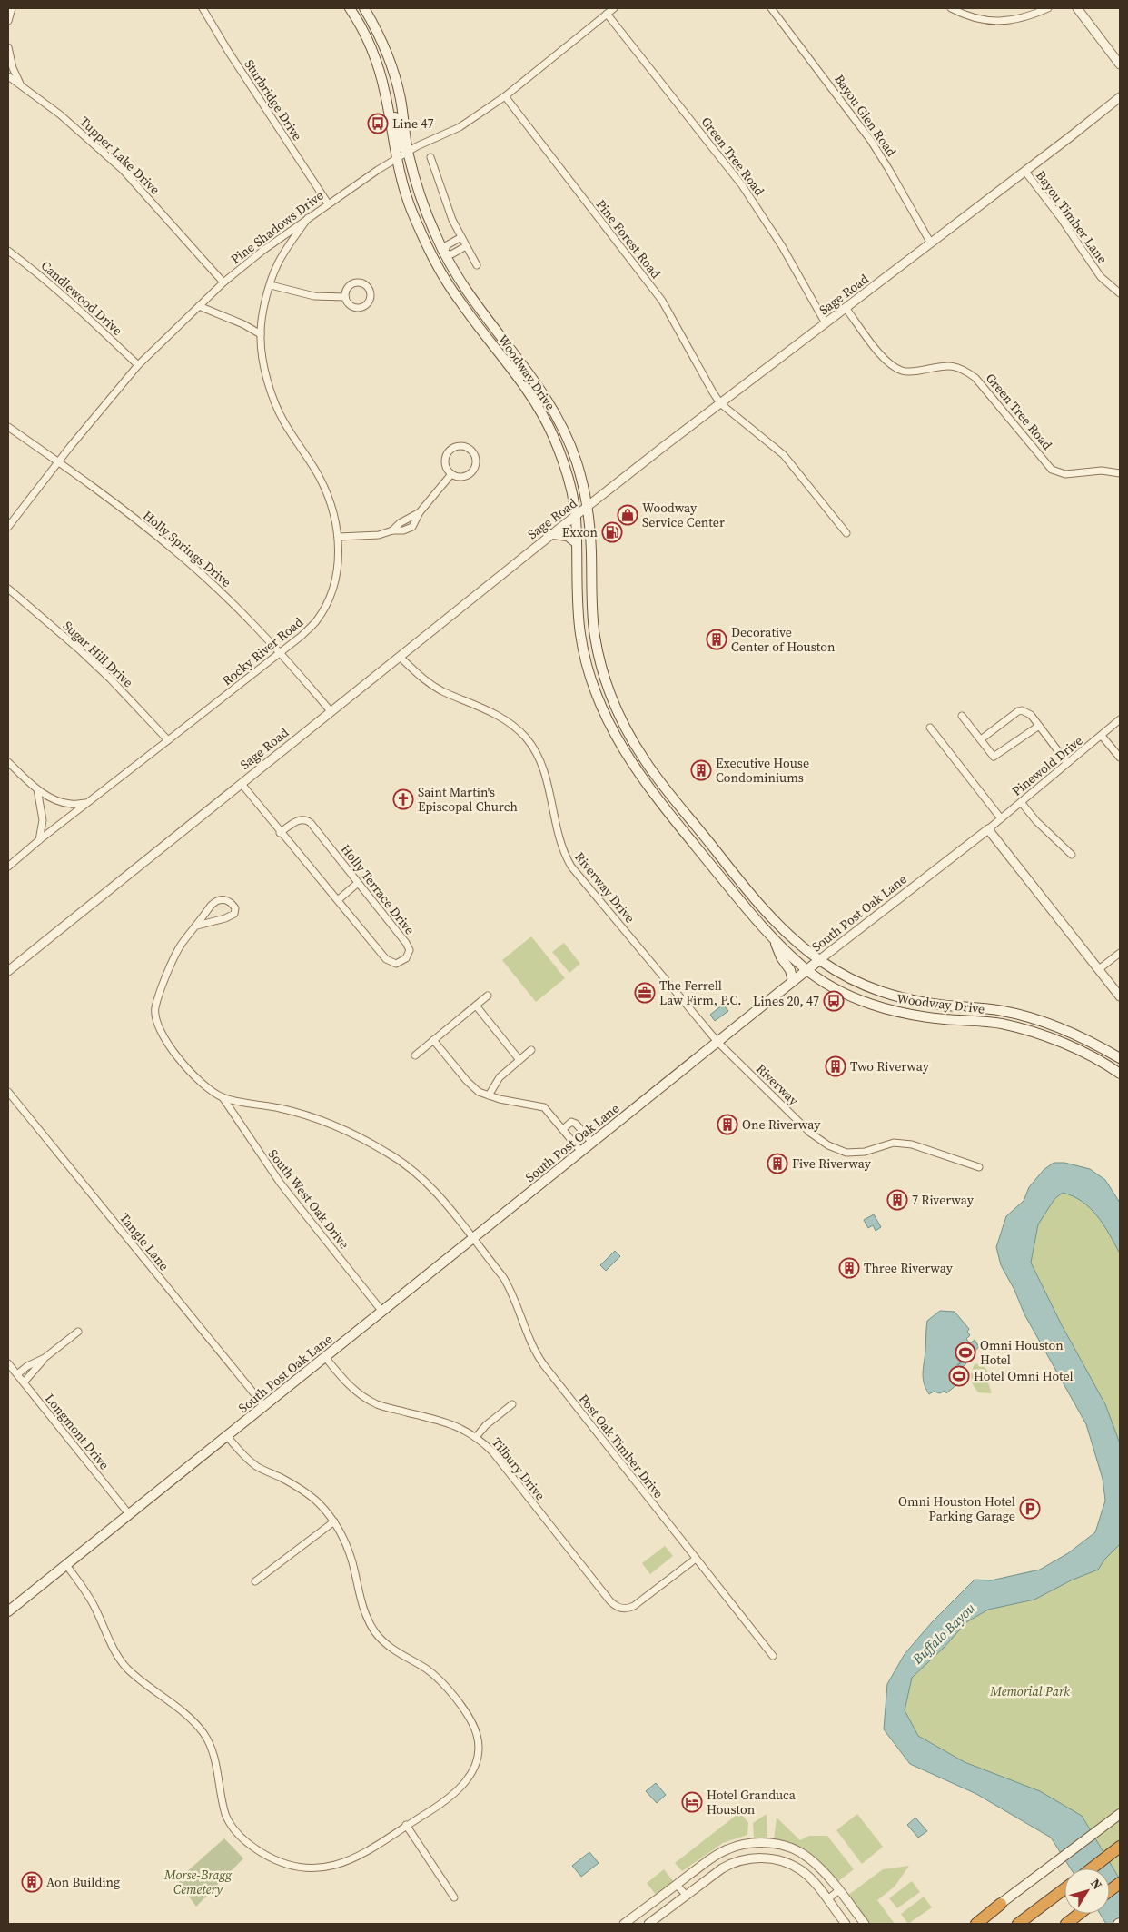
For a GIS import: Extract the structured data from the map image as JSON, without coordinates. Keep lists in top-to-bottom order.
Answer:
{
  "streets": {
    "main road": ["Woodway Drive", "South Post Oak Lane"],
    "street": [
      "Sturbridge Drive",
      "Bayou Glen Road",
      "Tupper Lake Drive",
      "Green Tree Road",
      "Bayou Timber Lane",
      "Pine Shadows Drive",
      "Pine Forest Road",
      "Sage Road",
      "Candlewood Drive",
      "Holly Springs Drive",
      "Rocky River Road",
      "Sugar Hill Drive",
      "Pinewold Drive",
      "Riverway Drive",
      "Holly Terrace Drive",
      "Riverway",
      "South West Oak Drive",
      "Tangle Lane",
      "Longmont Drive",
      "Post Oak Timber Drive",
      "Tilbury Drive"
    ]
  },
  "crossings": [
    ["Sturbridge Drive", "Pine Shadows Drive"],
    ["Bayou Glen Road", "Sage Road"],
    ["Tupper Lake Drive", "Pine Shadows Drive"],
    ["Green Tree Road", "Pine Shadows Drive"],
    ["Green Tree Road", "Sage Road"],
    ["Bayou Timber Lane", "Sage Road"],
    ["Pine Shadows Drive", "Pine Forest Road"],
    ["Pine Shadows Drive", "Candlewood Drive"],
    ["Pine Shadows Drive", "Woodway Drive"],
    ["Pine Shadows Drive", "Holly Springs Drive"],
    ["Pine Shadows Drive", "Rocky River Road"],
    ["Pine Forest Road", "Sage Road"],
    ["Sage Road", "Woodway Drive"],
    ["Sage Road", "Holly Springs Drive"],
    ["Sage Road", "Riverway Drive"],
    ["Sage Road", "Holly Terrace Drive"],
    ["Woodway Drive", "South Post Oak Lane"],
    ["Holly Springs Drive", "Rocky River Road"],
    ["Rocky River Road", "Sugar Hill Drive"],
    ["Pinewold Drive", "South Post Oak Lane"],
    ["Riverway Drive", "South Post Oak Lane"],
    ["Riverway Drive", "Riverway"],
    ["South Post Oak Lane", "Riverway"],
    ["South Post Oak Lane", "South West Oak Drive"],
    ["South Post Oak Lane", "Tangle Lane"],
    ["South Post Oak Lane", "Longmont Drive"],
    ["South Post Oak Lane", "Post Oak Timber Drive"],
    ["South Post Oak Lane", "Tilbury Drive"],
    ["South West Oak Drive", "Post Oak Timber Drive"],
    ["Post Oak Timber Drive", "Tilbury Drive"]
  ],
  "water": ["Buffalo Bayou"],
  "parks": ["Memorial Park", "Morse-Bragg Cemetery"],
  "places": {
    "bus stop": ["Line 47", "Lines 20, 47"],
    "shop": ["Woodway Service Center"],
    "fuel station": ["Exxon"],
    "building": [
      "Decorative Center of Houston",
      "Executive House Condominiums",
      "Two Riverway",
      "One Riverway",
      "Five Riverway",
      "7 Riverway",
      "Three Riverway",
      "Aon Building"
    ],
    "church": ["Saint Martin's Episcopal Church"],
    "office": ["The Ferrell Law Firm, P.C."],
    "sports": ["Omni Houston Hotel", "Hotel Omni Hotel"],
    "parking": ["Omni Houston Hotel Parking Garage"],
    "hotel": ["Hotel Granduca Houston"]
  },
  "north": "top right"
}
